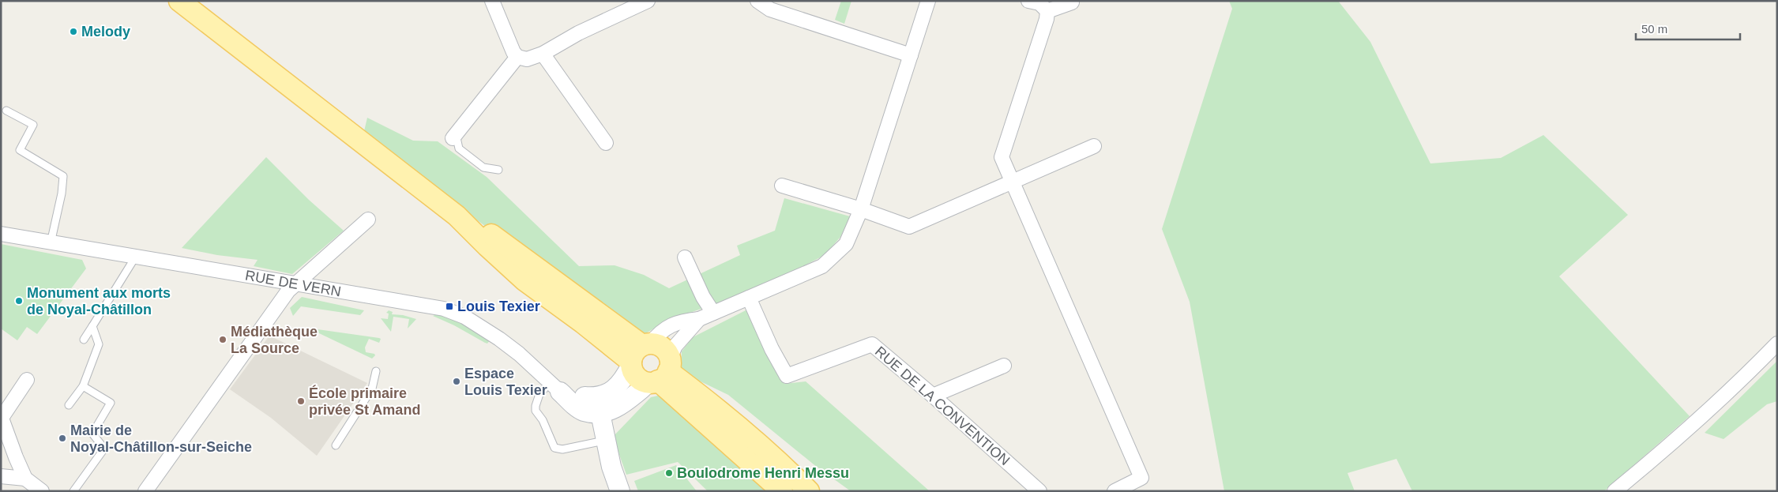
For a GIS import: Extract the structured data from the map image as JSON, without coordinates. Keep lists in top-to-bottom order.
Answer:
{
  "streets": {
    "street": ["RUE DE VERN", "RUE DE LA CONVENTION"]
  },
  "places": {
    "other": [
      "Melody",
      "Monument aux morts de Noyal-Châtillon",
      "Médiathèque La Source",
      "Espace Louis Texier",
      "École primaire privée St Amand",
      "Mairie de Noyal-Châtillon-sur-Seiche",
      "Boulodrome Henri Messu"
    ],
    "transit": ["Louis Texier"]
  },
  "scale_bar": "50 m"
}
